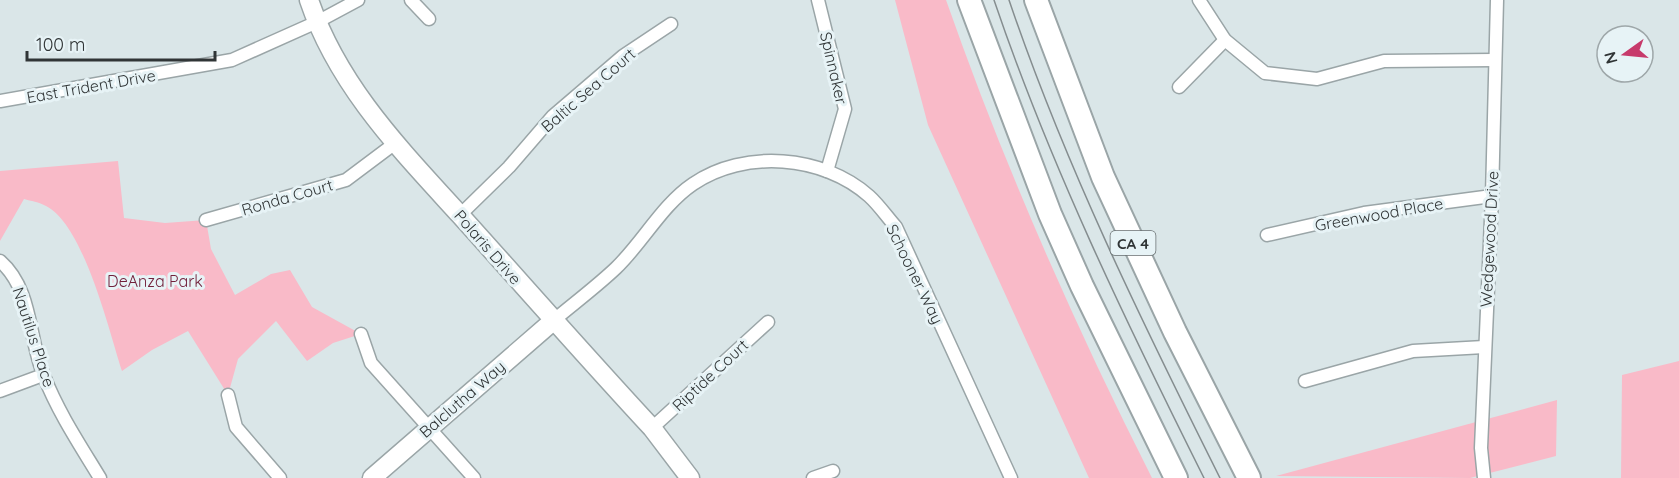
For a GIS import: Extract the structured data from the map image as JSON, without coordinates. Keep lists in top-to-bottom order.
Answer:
{
  "streets": {
    "highway": ["CA 4"],
    "street": [
      "Spinnaker",
      "East Trident Drive",
      "Baltic Sea Court",
      "Ronda Court",
      "Greenwood Place",
      "Wedgewood Drive",
      "Polaris Drive",
      "Schooner Way",
      "Nautilus Place",
      "Riptide Court",
      "Balclutha Way"
    ]
  },
  "crossings": [
    ["Spinnaker", "Schooner Way"],
    ["East Trident Drive", "Polaris Drive"],
    ["Baltic Sea Court", "Polaris Drive"],
    ["Ronda Court", "Polaris Drive"],
    ["Greenwood Place", "Wedgewood Drive"],
    ["Polaris Drive", "Schooner Way"],
    ["Polaris Drive", "Riptide Court"],
    ["Polaris Drive", "Balclutha Way"],
    ["Schooner Way", "Balclutha Way"]
  ],
  "parks": ["DeAnza Park"],
  "scale_bar": "100 m",
  "north": "left"
}
